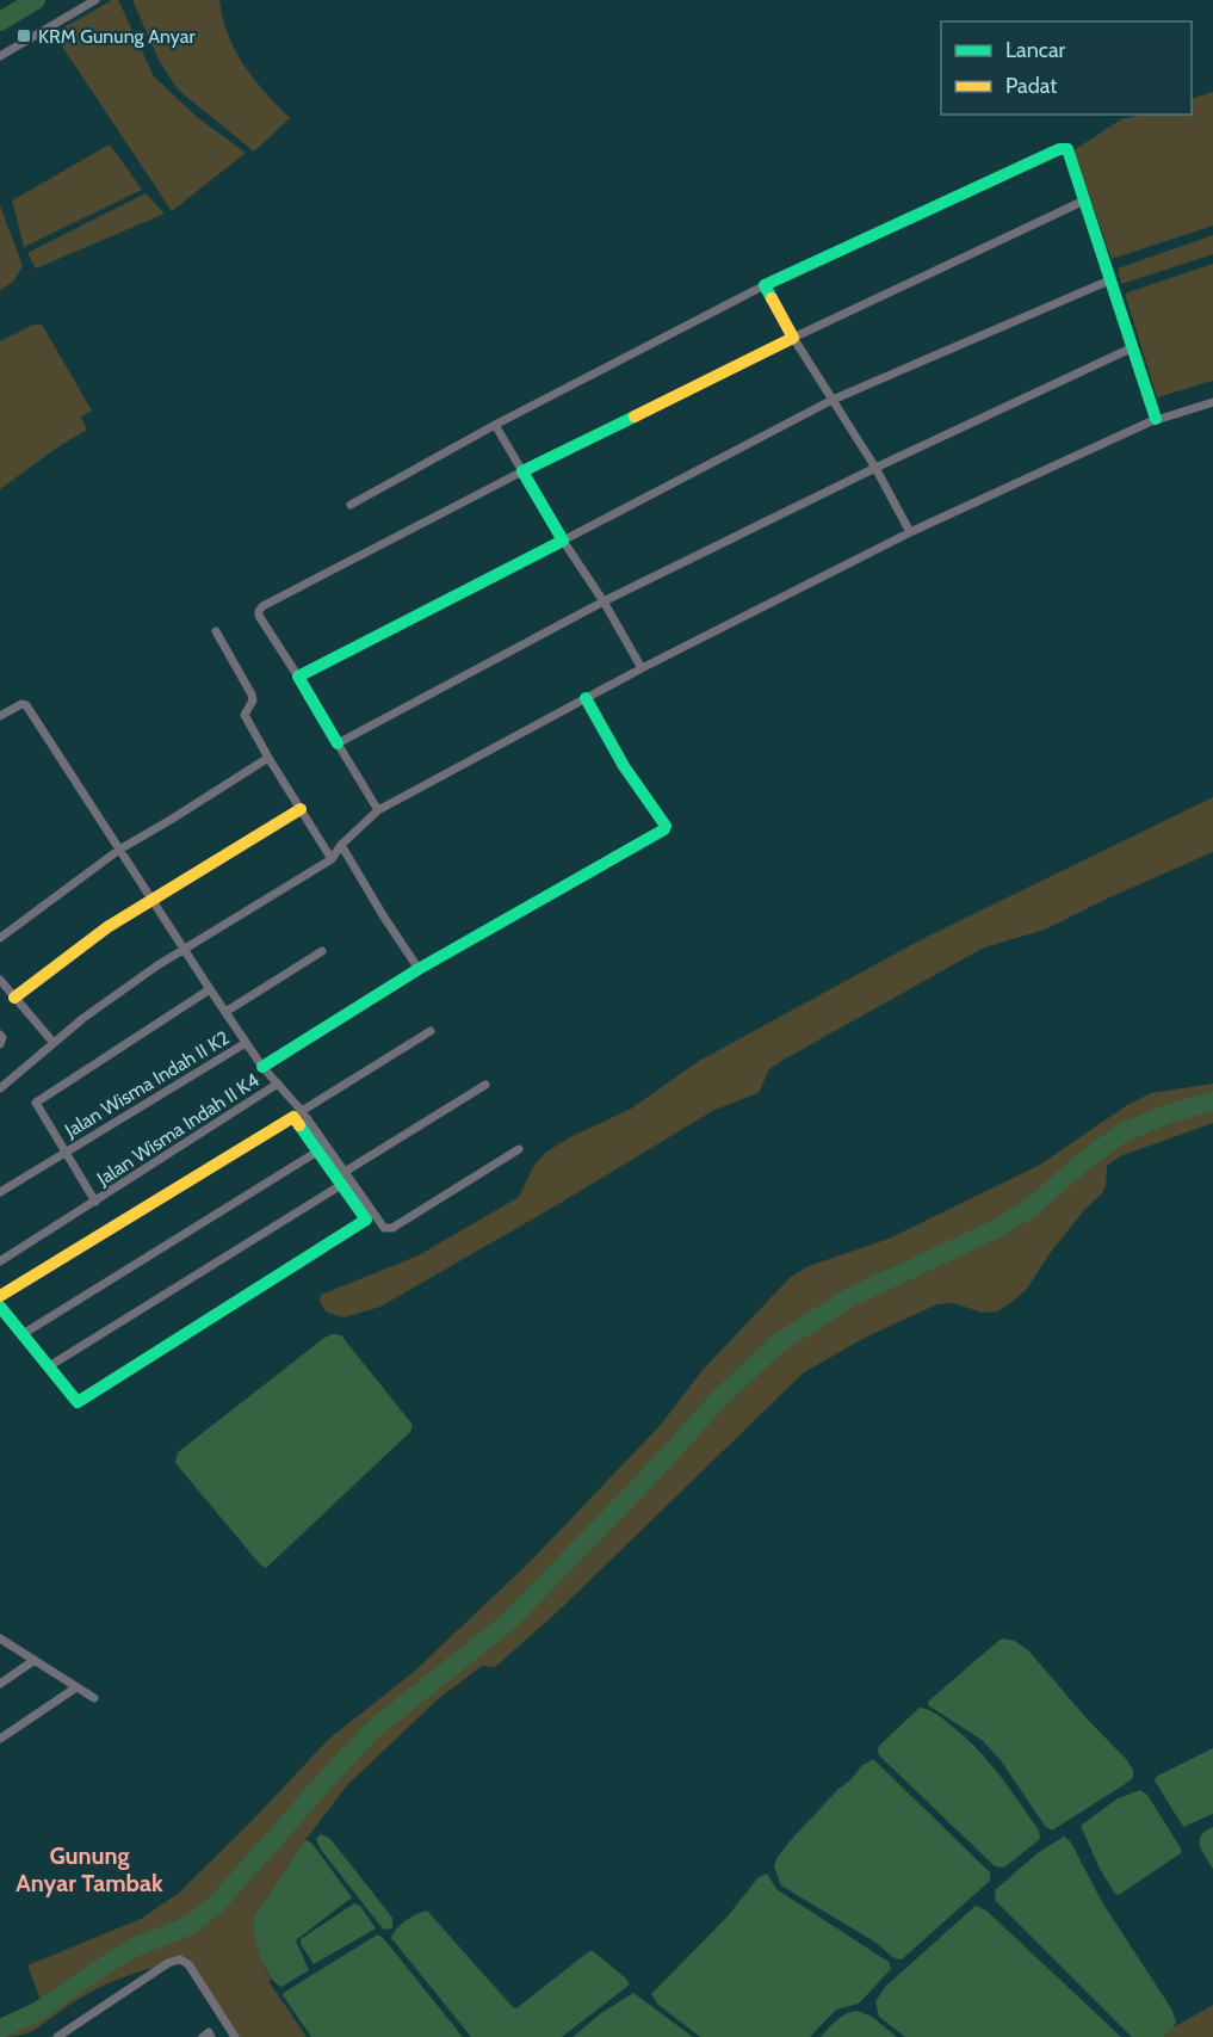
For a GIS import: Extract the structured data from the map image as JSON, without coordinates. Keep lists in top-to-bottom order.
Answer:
{
  "streets": {
    "street": ["Jalan Wisma Indah II K2", "Jalan Wisma Indah II K4"]
  },
  "districts": ["Gunung Anyar Tambak"],
  "places": {
    "transit": ["KRM Gunung Anyar"]
  },
  "legend": ["Lancar", "Padat"]
}
